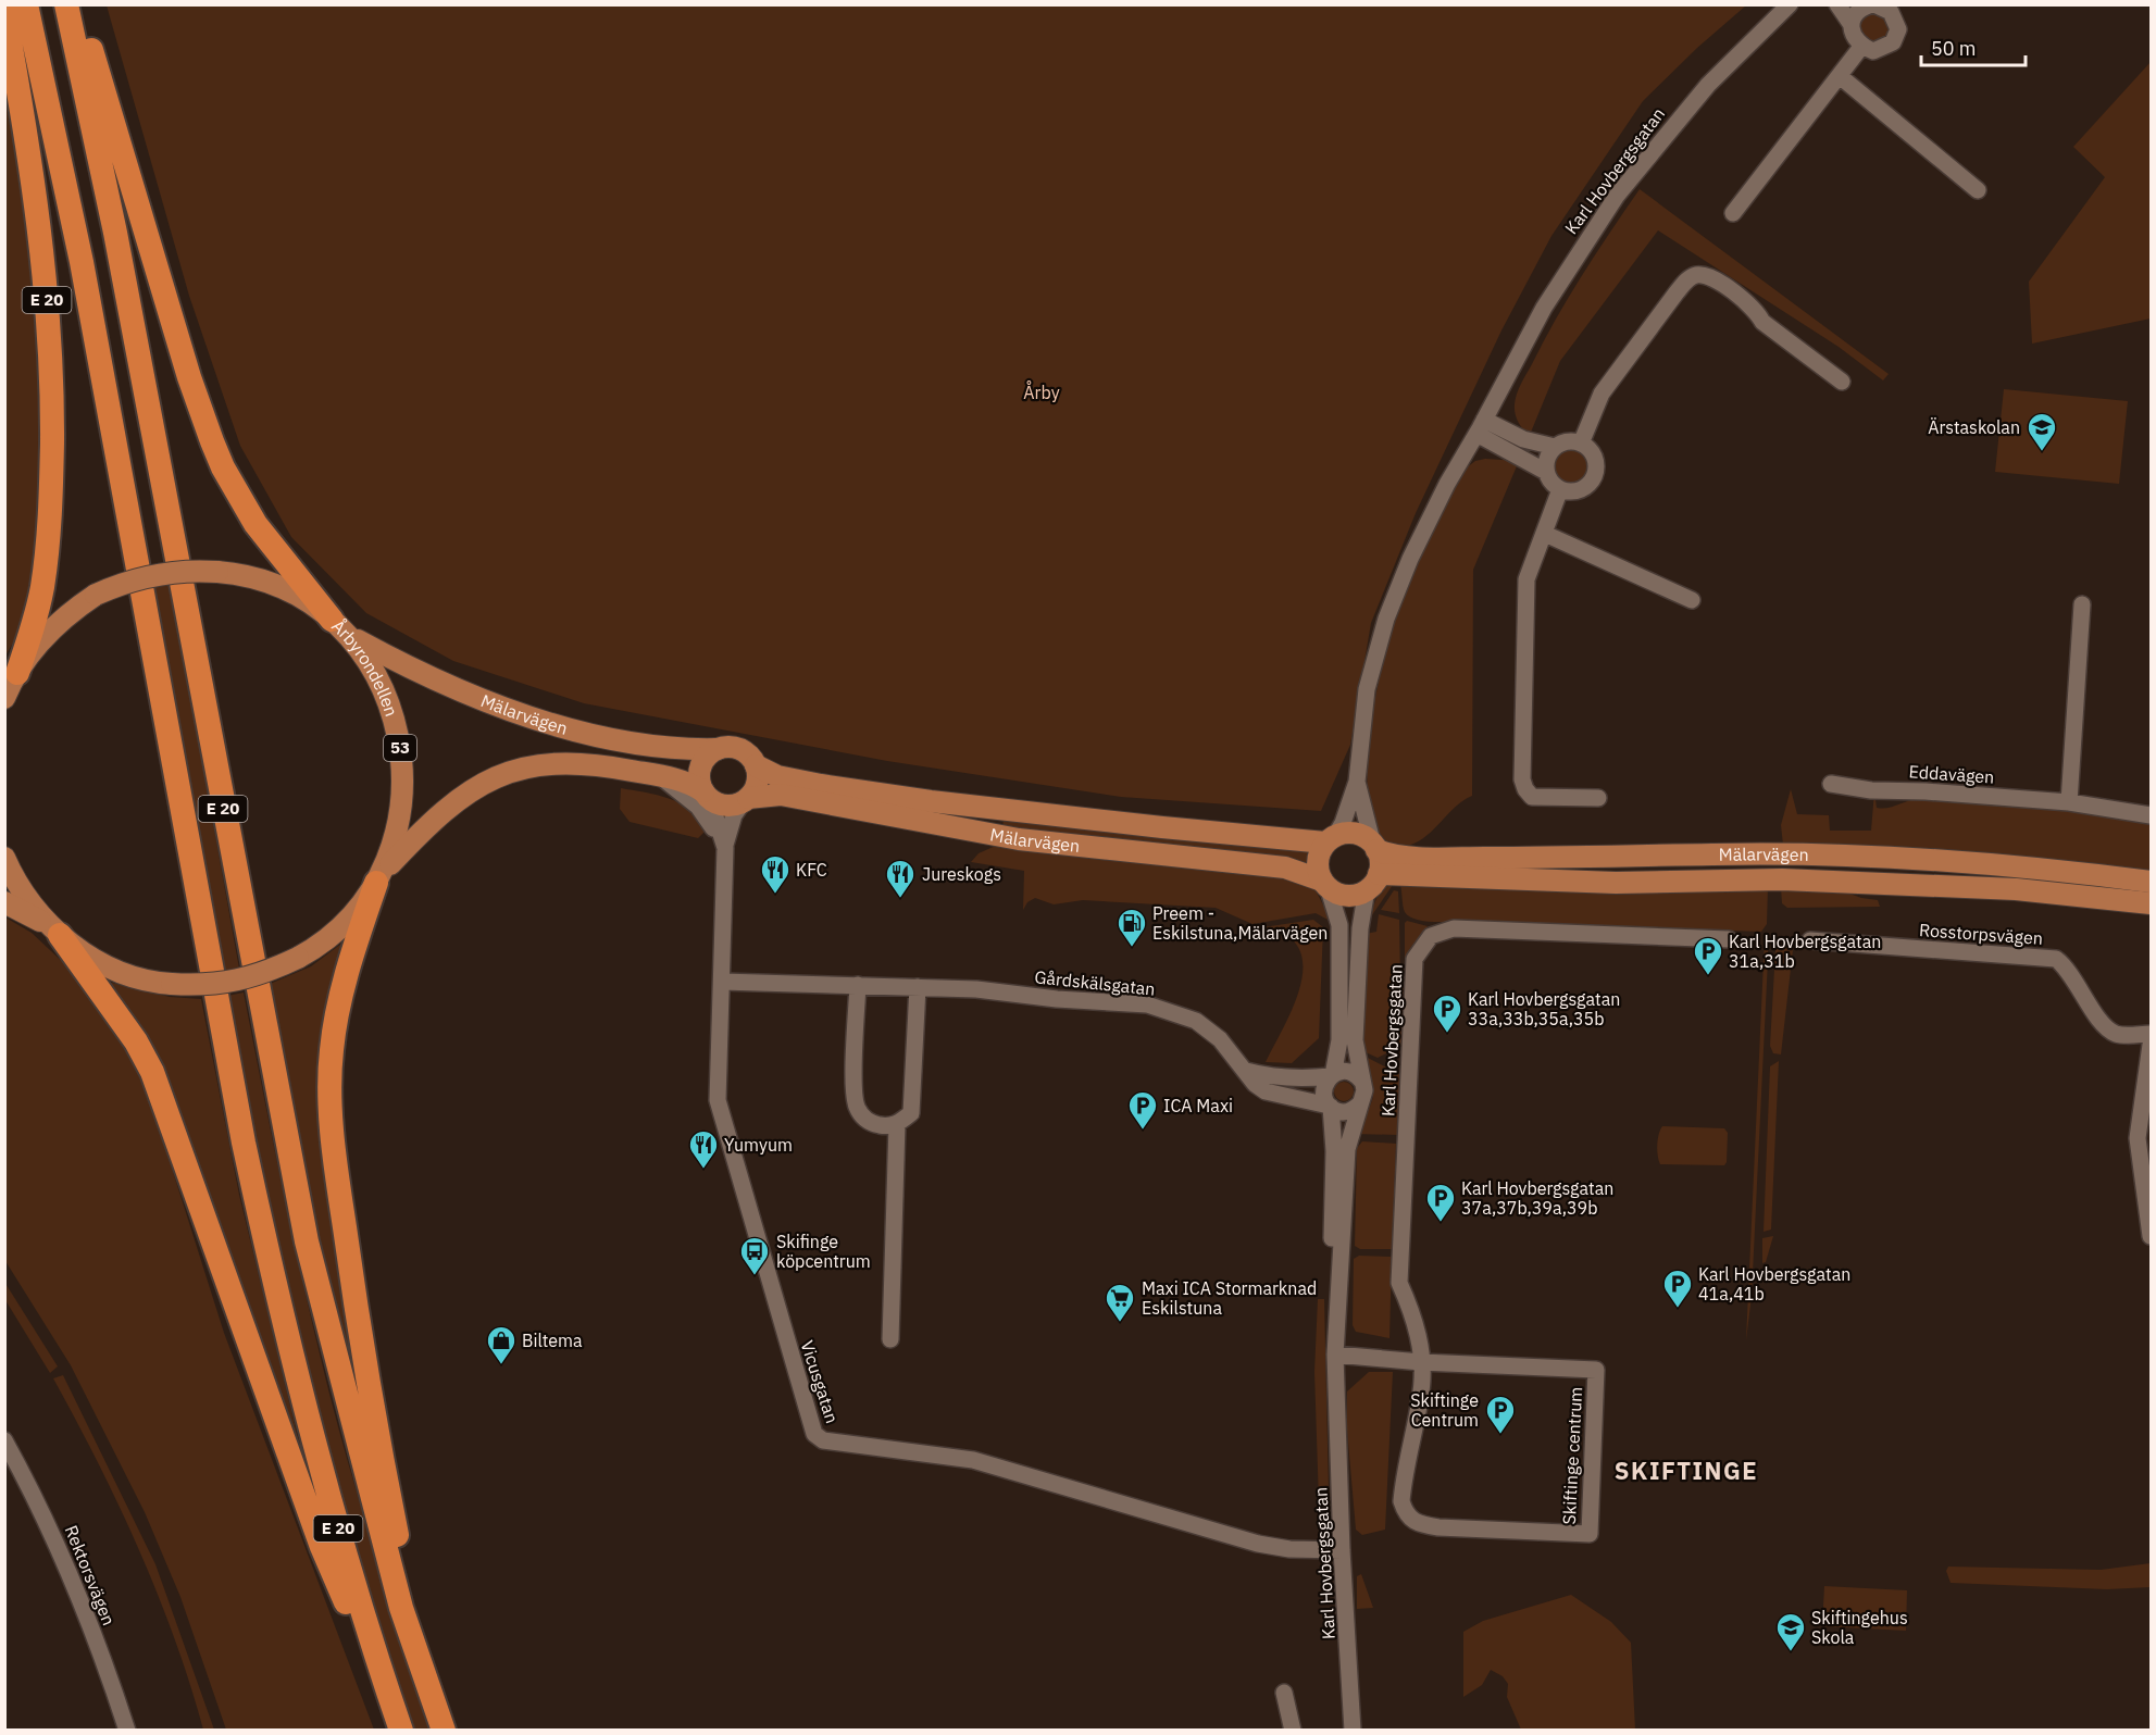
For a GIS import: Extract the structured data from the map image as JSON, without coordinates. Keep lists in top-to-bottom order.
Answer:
{
  "streets": {
    "highway": ["E 20"],
    "main road": ["Årbyrondellen", "Mälarvägen", "53"],
    "street": [
      "Karl Hovbergsgatan",
      "Eddavägen",
      "Rosstorpsvägen",
      "Gårdskälsgatan",
      "Vicusgatan",
      "Skiftinge centrum",
      "Rektorsvägen"
    ]
  },
  "crossings": [
    ["Karl Hovbergsgatan", "Mälarvägen"],
    ["Karl Hovbergsgatan", "Gårdskälsgatan"],
    ["Karl Hovbergsgatan", "Vicusgatan"],
    ["Karl Hovbergsgatan", "Skiftinge centrum"],
    ["E 20", "Årbyrondellen"],
    ["E 20", "Mälarvägen"],
    ["E 20", "53"],
    ["Årbyrondellen", "Mälarvägen"],
    ["Årbyrondellen", "53"],
    ["Mälarvägen", "Vicusgatan"],
    ["Gårdskälsgatan", "Vicusgatan"]
  ],
  "districts": ["SKIFTINGE"],
  "parks": ["Årby"],
  "places": {
    "school or university": ["Ärstaskolan", "Skiftingehus Skola"],
    "restaurant": ["KFC", "Jureskogs", "Yumyum"],
    "fuel station": ["Preem - Eskilstuna,Mälarvägen"],
    "parking": [
      "Karl Hovbergsgatan 31a,31b",
      "Karl Hovbergsgatan 33a,33b,35a,35b",
      "ICA Maxi",
      "Karl Hovbergsgatan 37a,37b,39a,39b",
      "Karl Hovbergsgatan 41a,41b",
      "Skiftinge Centrum"
    ],
    "bus stop": ["Skifinge köpcentrum"],
    "supermarket": ["Maxi ICA Stormarknad Eskilstuna"],
    "shop": ["Biltema"]
  },
  "scale_bar": "50 m"
}
